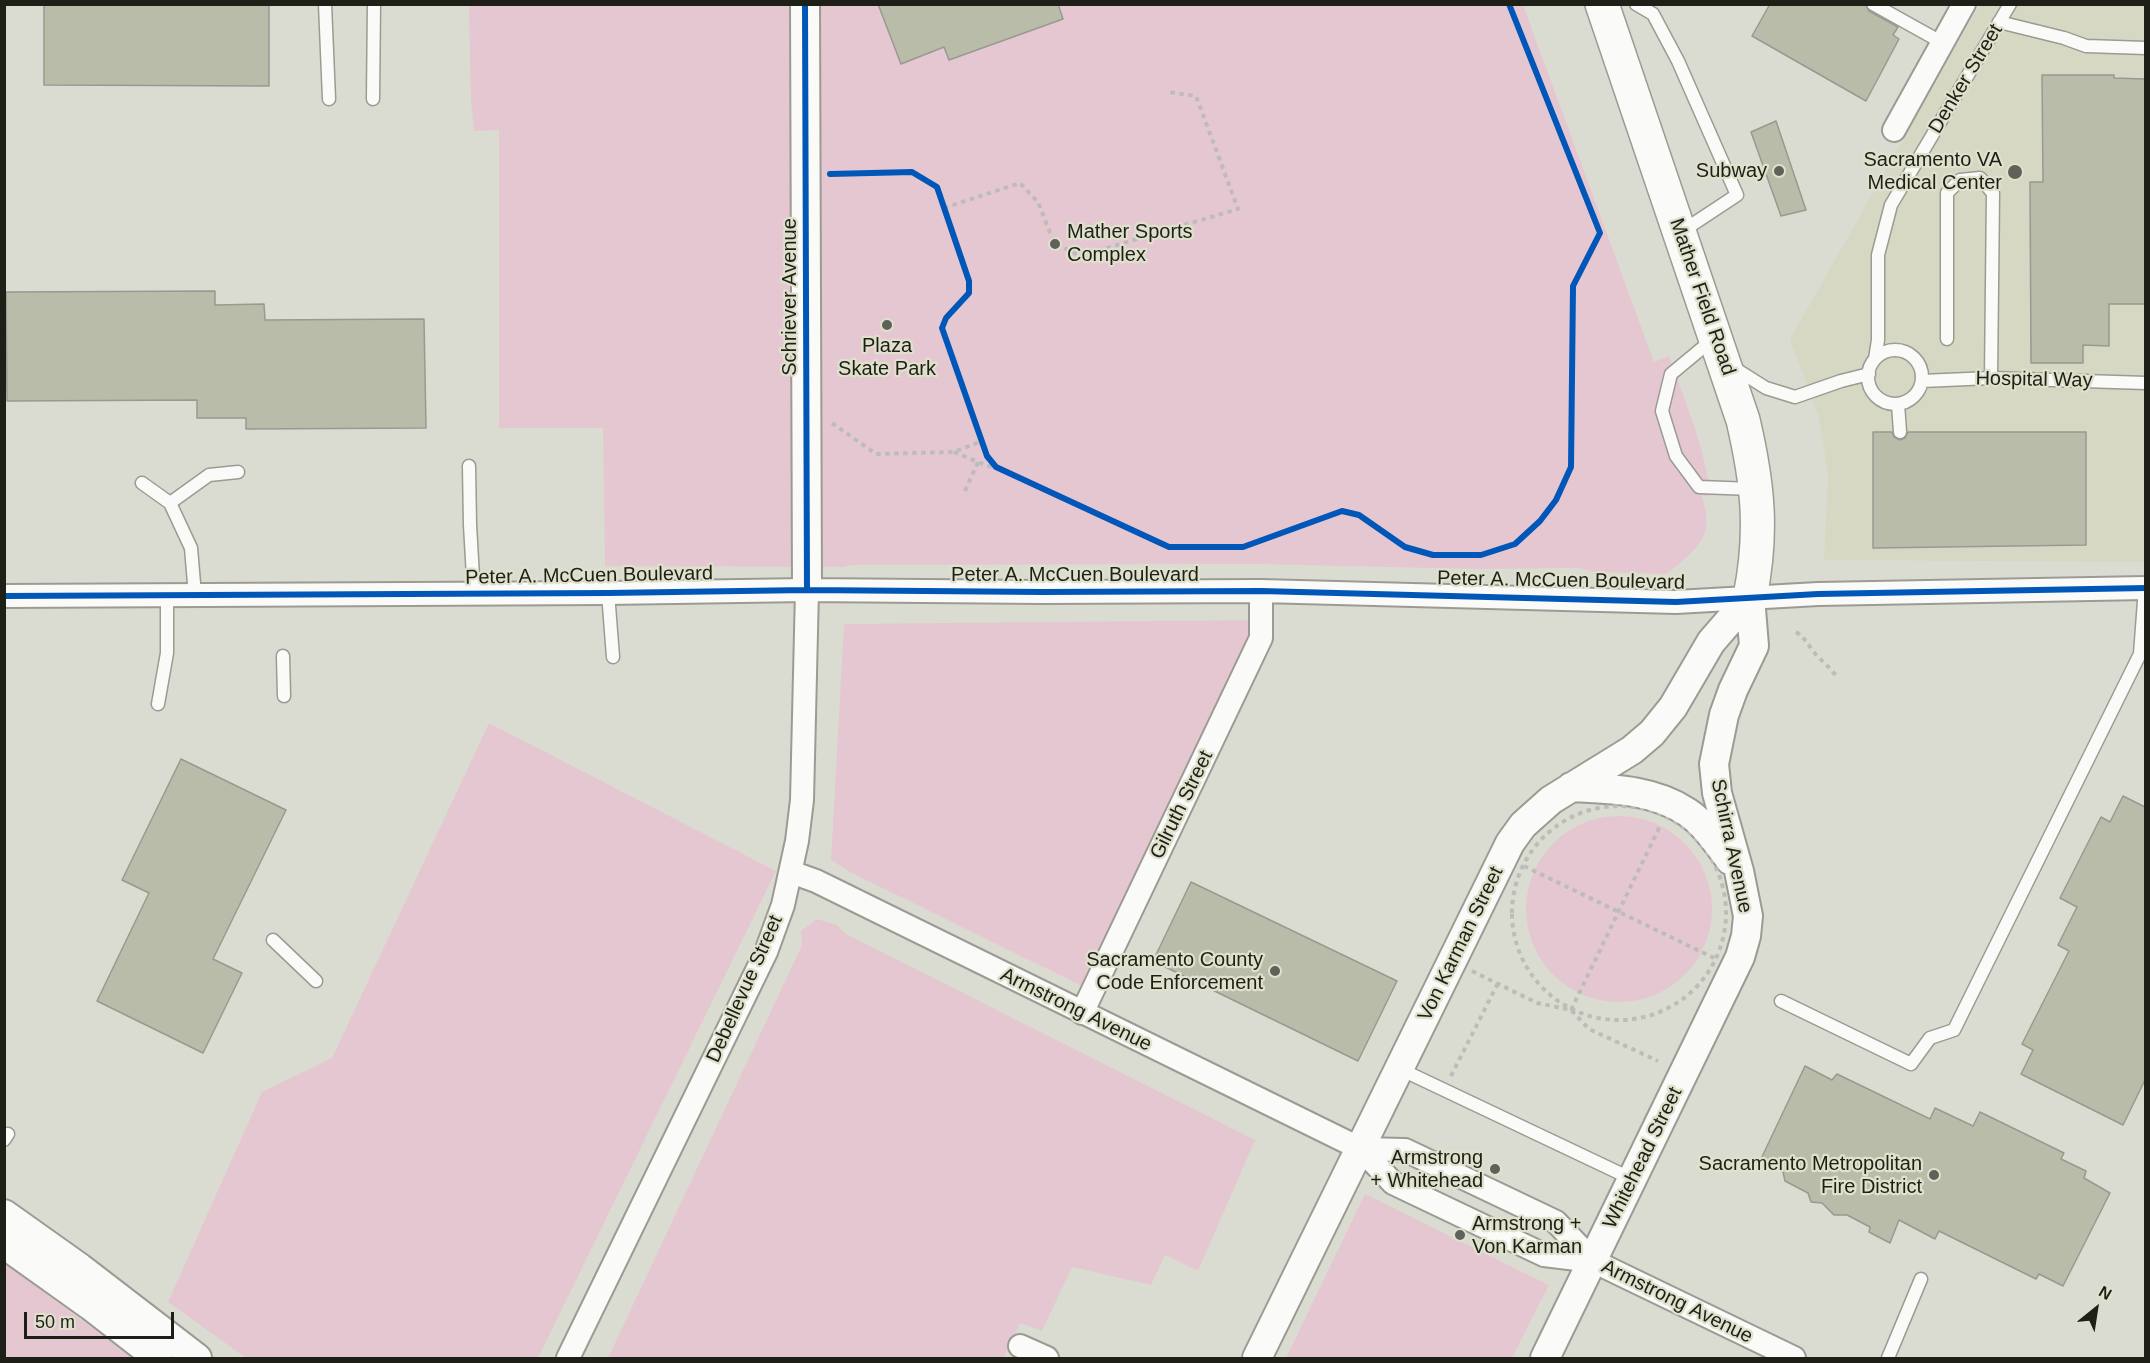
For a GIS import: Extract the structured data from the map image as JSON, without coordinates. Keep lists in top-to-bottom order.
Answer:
{
  "streets": {
    "main road": ["Mather Field Road"],
    "street": [
      "Schriever Avenue",
      "Peter A. McCuen Boulevard",
      "Gilruth Street",
      "Schirra Avenue",
      "Von Karman Street",
      "Debellevue Street",
      "Armstrong Avenue",
      "Whitehead Street"
    ],
    "lane": ["Denker Street", "Hospital Way"]
  },
  "crossings": [
    ["Denker Street", "Hospital Way"],
    ["Schriever Avenue", "Peter A. McCuen Boulevard"],
    ["Schriever Avenue", "Debellevue Street"],
    ["Mather Field Road", "Peter A. McCuen Boulevard"],
    ["Mather Field Road", "Schirra Avenue"],
    ["Mather Field Road", "Von Karman Street"],
    ["Peter A. McCuen Boulevard", "Gilruth Street"],
    ["Peter A. McCuen Boulevard", "Schirra Avenue"],
    ["Peter A. McCuen Boulevard", "Von Karman Street"],
    ["Peter A. McCuen Boulevard", "Debellevue Street"],
    ["Gilruth Street", "Armstrong Avenue"],
    ["Schirra Avenue", "Von Karman Street"],
    ["Schirra Avenue", "Whitehead Street"],
    ["Von Karman Street", "Armstrong Avenue"],
    ["Debellevue Street", "Armstrong Avenue"],
    ["Armstrong Avenue", "Whitehead Street"]
  ],
  "places": [
    "Subway",
    "Sacramento VA Medical Center",
    "Mather Sports Complex",
    "Plaza Skate Park",
    "Sacramento County Code Enforcement",
    "Armstrong + Whitehead",
    "Sacramento Metropolitan Fire District",
    "Armstrong + Von Karman"
  ],
  "scale_bar": "50 m",
  "north": "top right"
}
